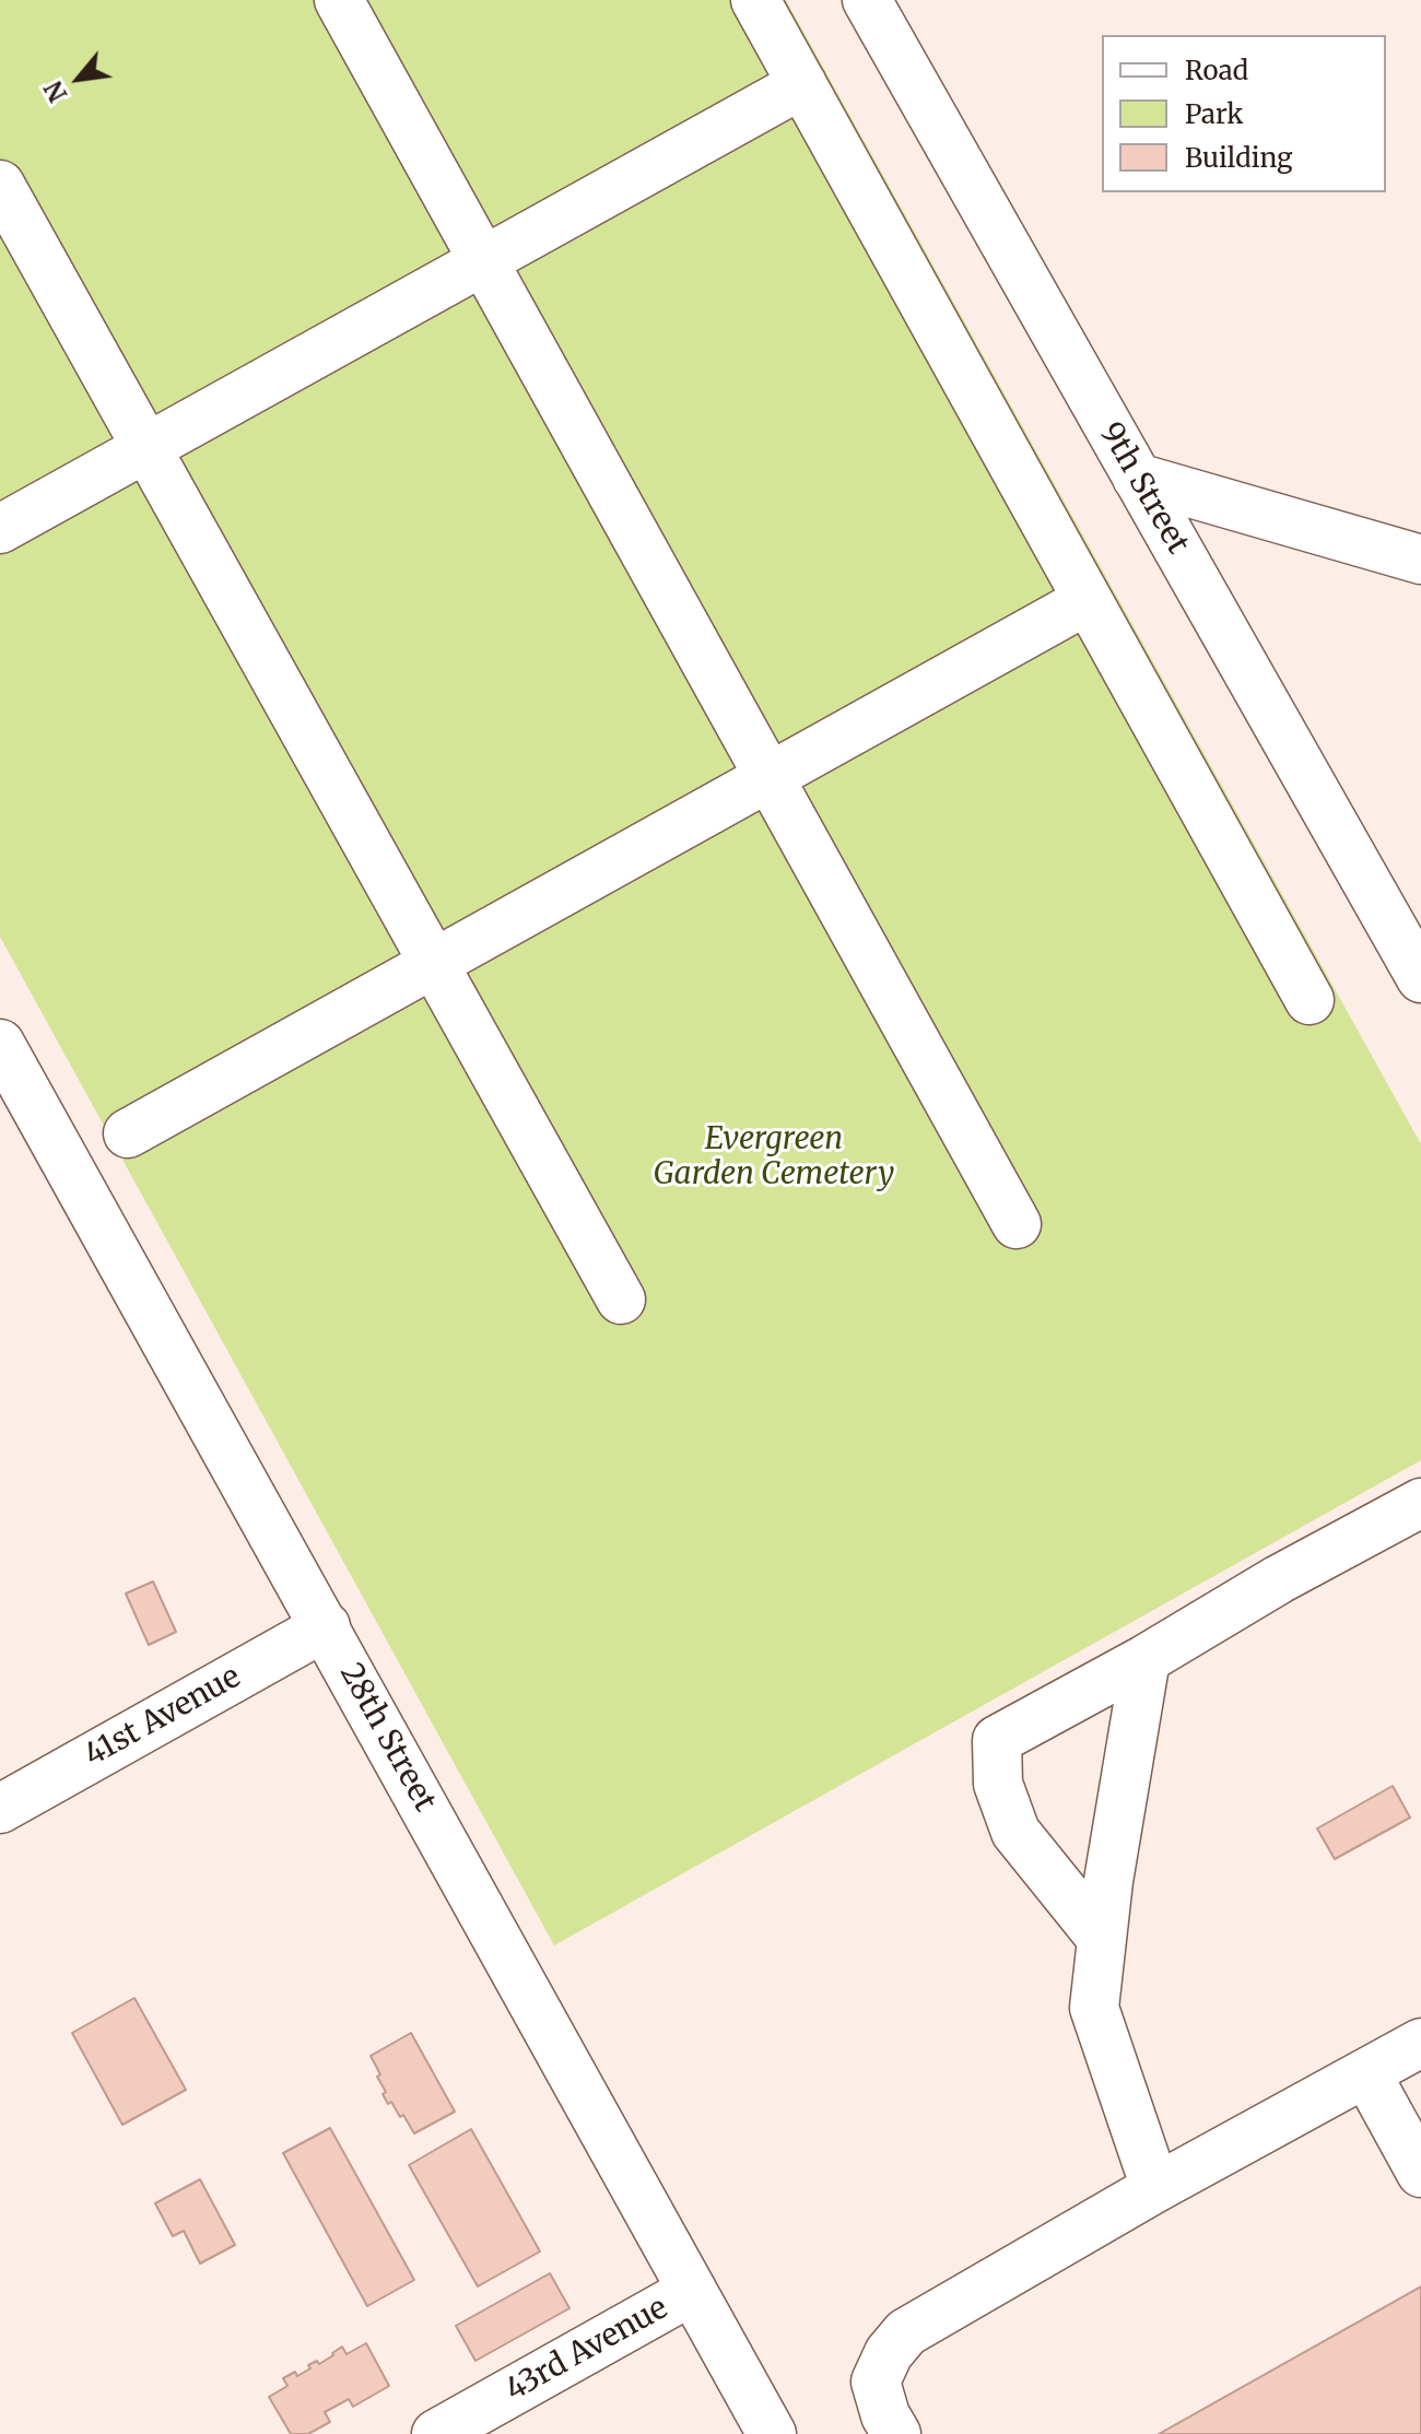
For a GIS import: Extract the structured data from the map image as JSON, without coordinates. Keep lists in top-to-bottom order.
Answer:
{
  "streets": {
    "street": [
      "9th Street",
      "41st Avenue",
      "28th Street",
      "43rd Avenue"
    ]
  },
  "crossings": [
    ["41st Avenue", "28th Street"],
    ["28th Street", "43rd Avenue"]
  ],
  "parks": ["Evergreen Garden Cemetery"],
  "legend": ["Road", "Park", "Building"],
  "north": "bottom left"
}
